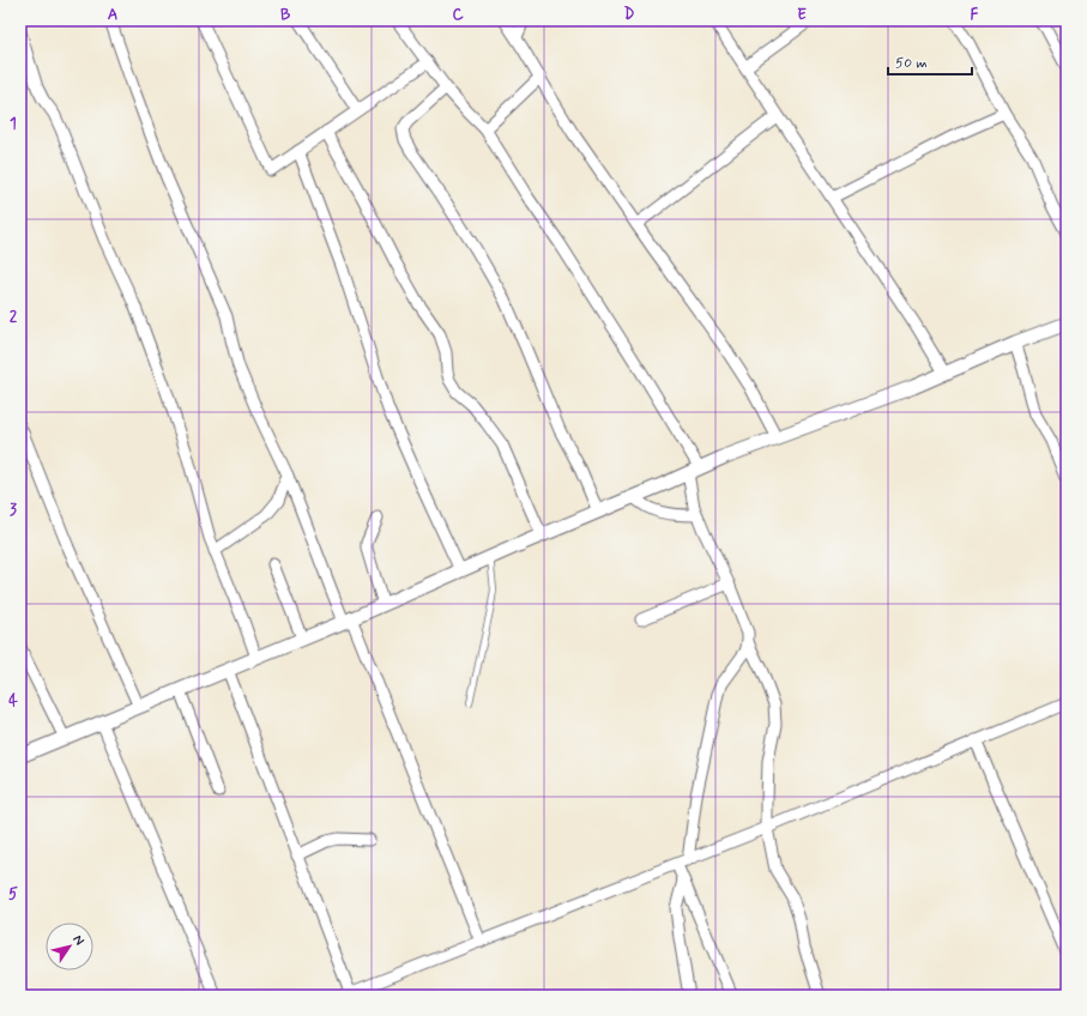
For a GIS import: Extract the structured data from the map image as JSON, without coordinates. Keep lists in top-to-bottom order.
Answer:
{
  "scale_bar": "50 m",
  "north": "top right",
  "grid": {
    "columns": [
      "A",
      "B",
      "C",
      "D",
      "E",
      "F"
    ],
    "rows": [
      "1",
      "2",
      "3",
      "4",
      "5"
    ]
  }
}
